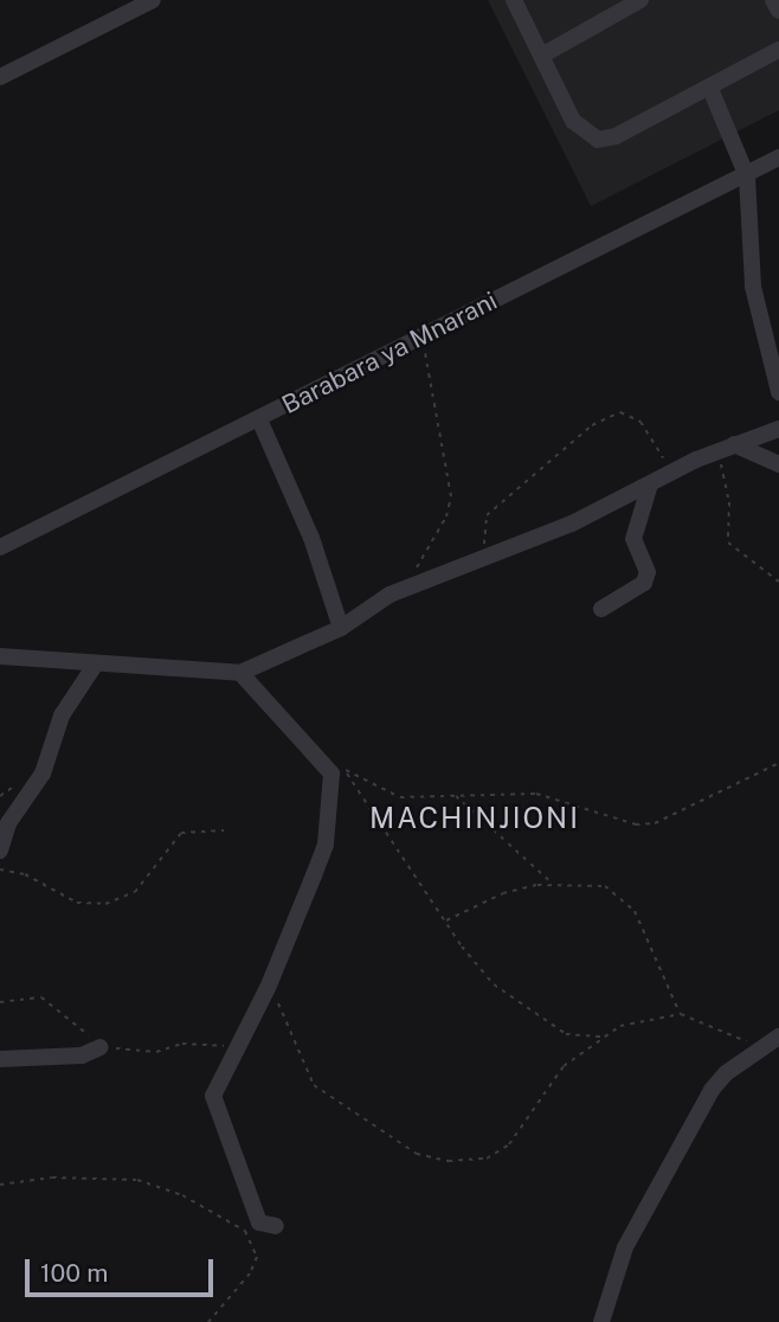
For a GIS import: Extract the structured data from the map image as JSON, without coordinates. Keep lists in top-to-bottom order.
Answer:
{
  "streets": {
    "street": ["Barabara ya Mnarani"]
  },
  "districts": ["MACHINJIONI"],
  "scale_bar": "100 m"
}
